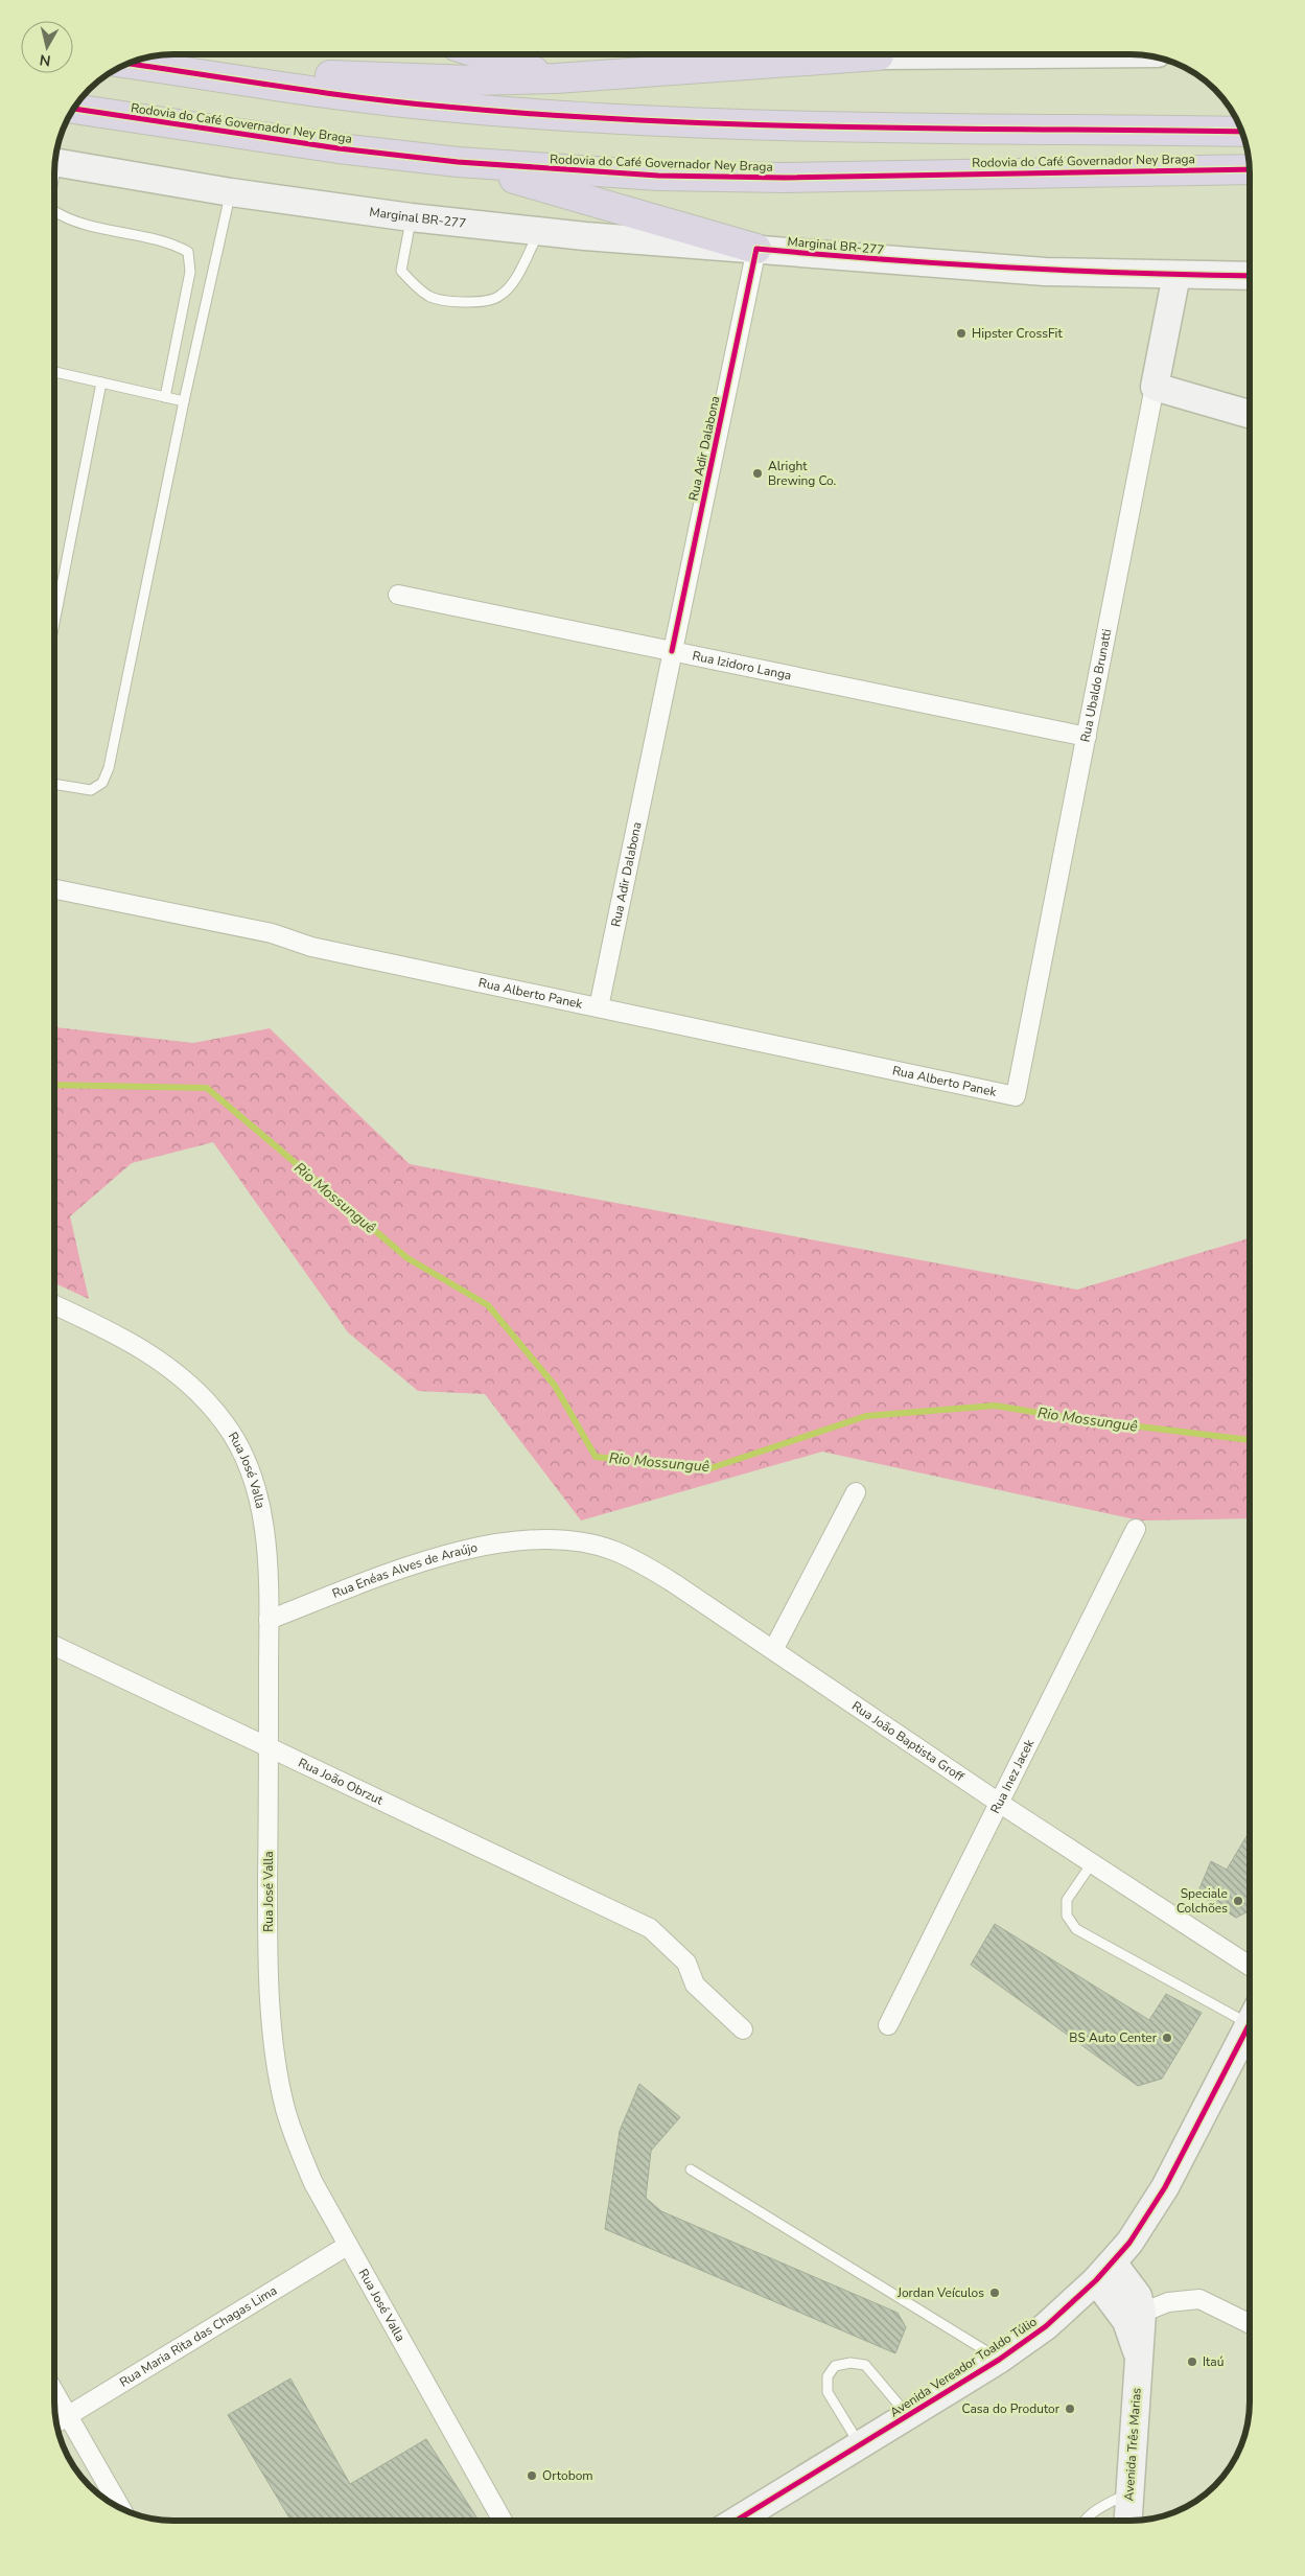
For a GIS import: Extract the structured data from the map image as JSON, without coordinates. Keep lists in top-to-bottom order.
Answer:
{
  "streets": {
    "highway": ["Rodovia do Café Governador Ney Braga"],
    "main road": [
      "Marginal BR-277",
      "Rua Ubaldo Brunatti",
      "Avenida Vereador Toaldo Túlio",
      "Avenida Três Marias"
    ],
    "street": [
      "Rua Adir Dalabona",
      "Rua Izidoro Langa",
      "Rua Alberto Panek",
      "Rua José Valla",
      "Rua Enéas Alves de Araújo",
      "Rua João Baptista Groff",
      "Rua Inez Jacek",
      "Rua João Obrzut",
      "Rua Maria Rita das Chagas Lima"
    ]
  },
  "crossings": [
    ["Marginal BR-277", "Rua Adir Dalabona"],
    ["Marginal BR-277", "Rua Ubaldo Brunatti"],
    ["Rua Adir Dalabona", "Rua Izidoro Langa"],
    ["Rua Adir Dalabona", "Rua Alberto Panek"],
    ["Rua Izidoro Langa", "Rua Ubaldo Brunatti"],
    ["Rua Ubaldo Brunatti", "Rua Alberto Panek"],
    ["Rua José Valla", "Rua Enéas Alves de Araújo"],
    ["Rua José Valla", "Rua João Obrzut"],
    ["Rua José Valla", "Rua Maria Rita das Chagas Lima"],
    ["Rua Enéas Alves de Araújo", "Rua João Baptista Groff"],
    ["Rua João Baptista Groff", "Rua Inez Jacek"],
    ["Avenida Vereador Toaldo Túlio", "Avenida Três Marias"]
  ],
  "water": ["Rio Mossunguê"],
  "places": [
    "Hipster CrossFit",
    "Alright Brewing Co.",
    "Speciale Colchões",
    "BS Auto Center",
    "Jordan Veículos",
    "Itaú",
    "Casa do Produtor",
    "Ortobom"
  ],
  "north": "bottom"
}
